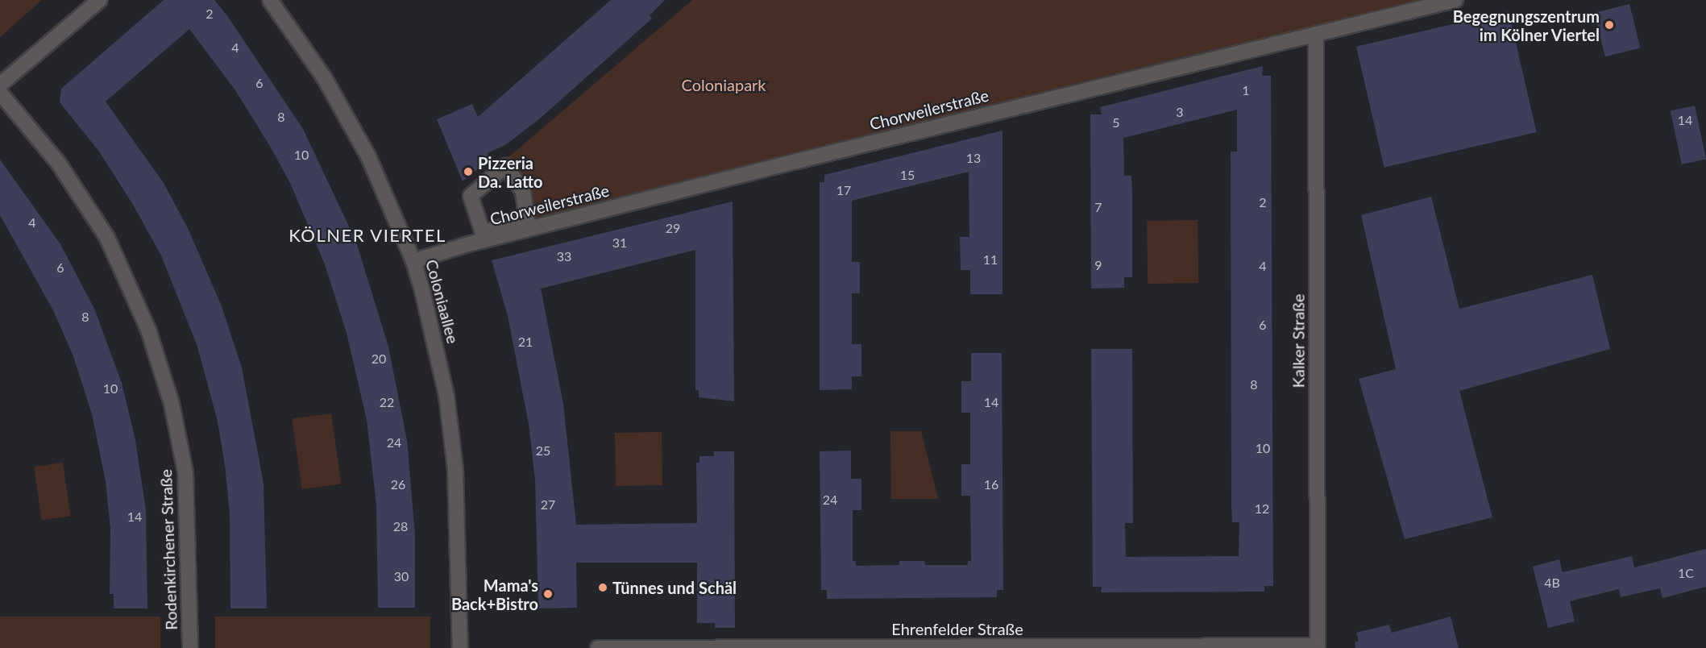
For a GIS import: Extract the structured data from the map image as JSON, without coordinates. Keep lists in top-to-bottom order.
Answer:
{
  "streets": {
    "street": [
      "Chorweilerstraße",
      "Coloniaallee",
      "Kalker Straße",
      "Rodenkirchener Straße",
      "Ehrenfelder Straße"
    ]
  },
  "crossings": [
    ["Chorweilerstraße", "Coloniaallee"],
    ["Chorweilerstraße", "Kalker Straße"],
    ["Kalker Straße", "Ehrenfelder Straße"]
  ],
  "districts": ["KÖLNER VIERTEL"],
  "parks": ["Coloniapark"],
  "places": [
    "Begegnungszentrum im Kölner Viertel",
    "Pizzeria Da. Latto",
    "Tünnes und Schäl",
    "Mama's Back+Bistro"
  ],
  "house_numbers": [
    "2",
    "4",
    "6",
    "1",
    "3",
    "8",
    "14",
    "5",
    "10",
    "13",
    "15",
    "17",
    "2",
    "7",
    "4",
    "29",
    "31",
    "33",
    "11",
    "9",
    "4",
    "6",
    "8",
    "6",
    "21",
    "20",
    "8",
    "10",
    "22",
    "14",
    "24",
    "10",
    "25",
    "26",
    "16",
    "24",
    "27",
    "12",
    "14",
    "28",
    "1C",
    "30",
    "4B"
  ]
}
